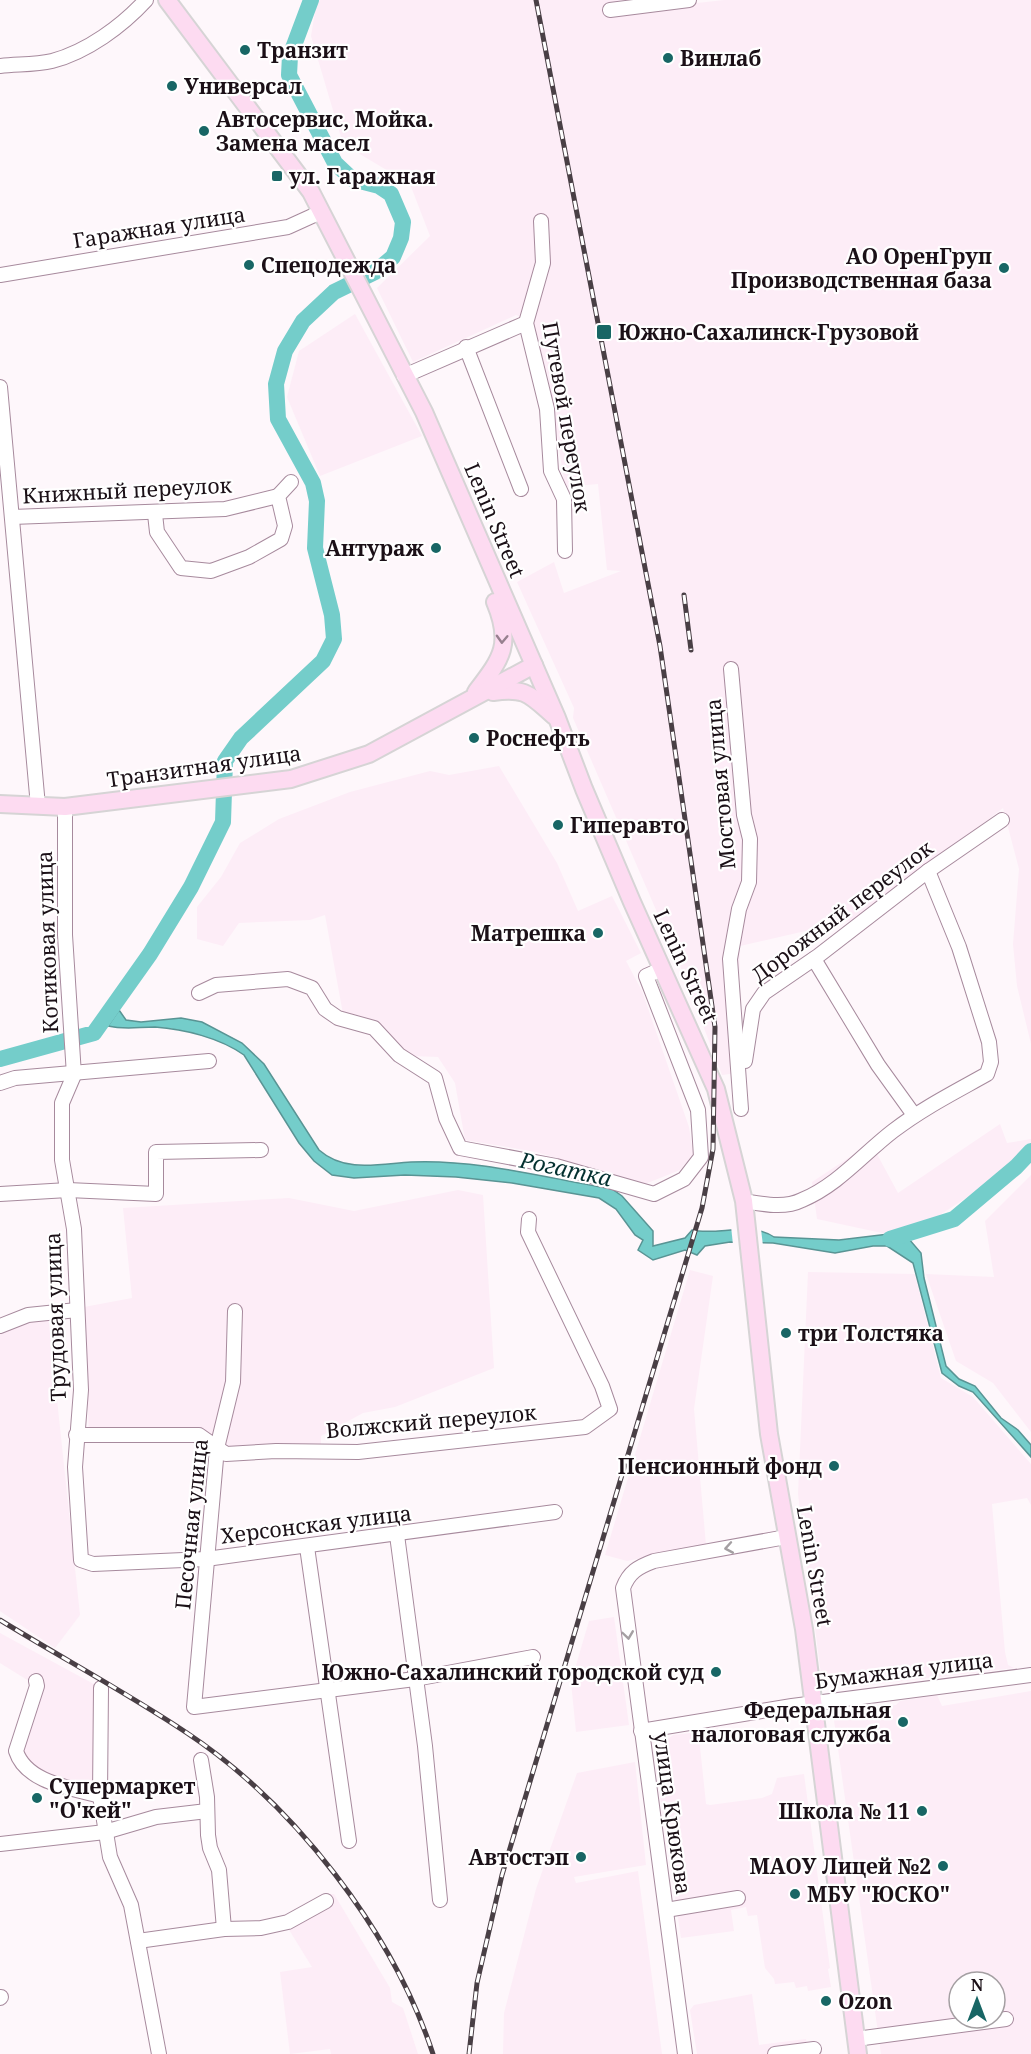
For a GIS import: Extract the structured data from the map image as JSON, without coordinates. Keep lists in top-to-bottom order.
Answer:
{
  "streets": {
    "main road": ["Lenin Street", "Транзитная улица"],
    "street": [
      "Гаражная улица",
      "Путевой переулок",
      "Книжный переулок",
      "Мостовая улица",
      "Дорожный переулок",
      "Котиковая улица",
      "Трудовая улица",
      "Волжский переулок",
      "Песочная улица",
      "Херсонская улица",
      "Бумажная улица",
      "улица Крюкова"
    ]
  },
  "crossings": [
    ["Гаражная улица", "Lenin Street"],
    ["Lenin Street", "Транзитная улица"],
    ["Lenin Street", "Бумажная улица"],
    ["Lenin Street", "улица Крюкова"],
    ["Транзитная улица", "Котиковая улица"],
    ["Мостовая улица", "Дорожный переулок"],
    ["Котиковая улица", "Трудовая улица"],
    ["Трудовая улица", "Волжский переулок"],
    ["Трудовая улица", "Херсонская улица"],
    ["Волжский переулок", "Песочная улица"],
    ["Песочная улица", "Херсонская улица"],
    ["Бумажная улица", "улица Крюкова"]
  ],
  "water": ["Рогатка"],
  "places": {
    "other": [
      "Транзит",
      "Винлаб",
      "Универсал",
      "Автосервис, Мойка. Замена масел",
      "Спецодежда",
      "АО ОренГруп Производственная база",
      "Антураж",
      "Роснефть",
      "Гиперавто",
      "Матрешка",
      "три Толстяка",
      "Пенсионный фонд",
      "Южно-Сахалинский городской суд",
      "Федеральная налоговая служба",
      "Супермаркет \"О'кей\"",
      "Школа № 11",
      "Автостэп",
      "МАОУ Лицей №2",
      "МБУ \"ЮСКО\"",
      "Ozon"
    ],
    "transit": ["ул. Гаражная", "Южно-Сахалинск-Грузовой"]
  },
  "north": "top"
}
